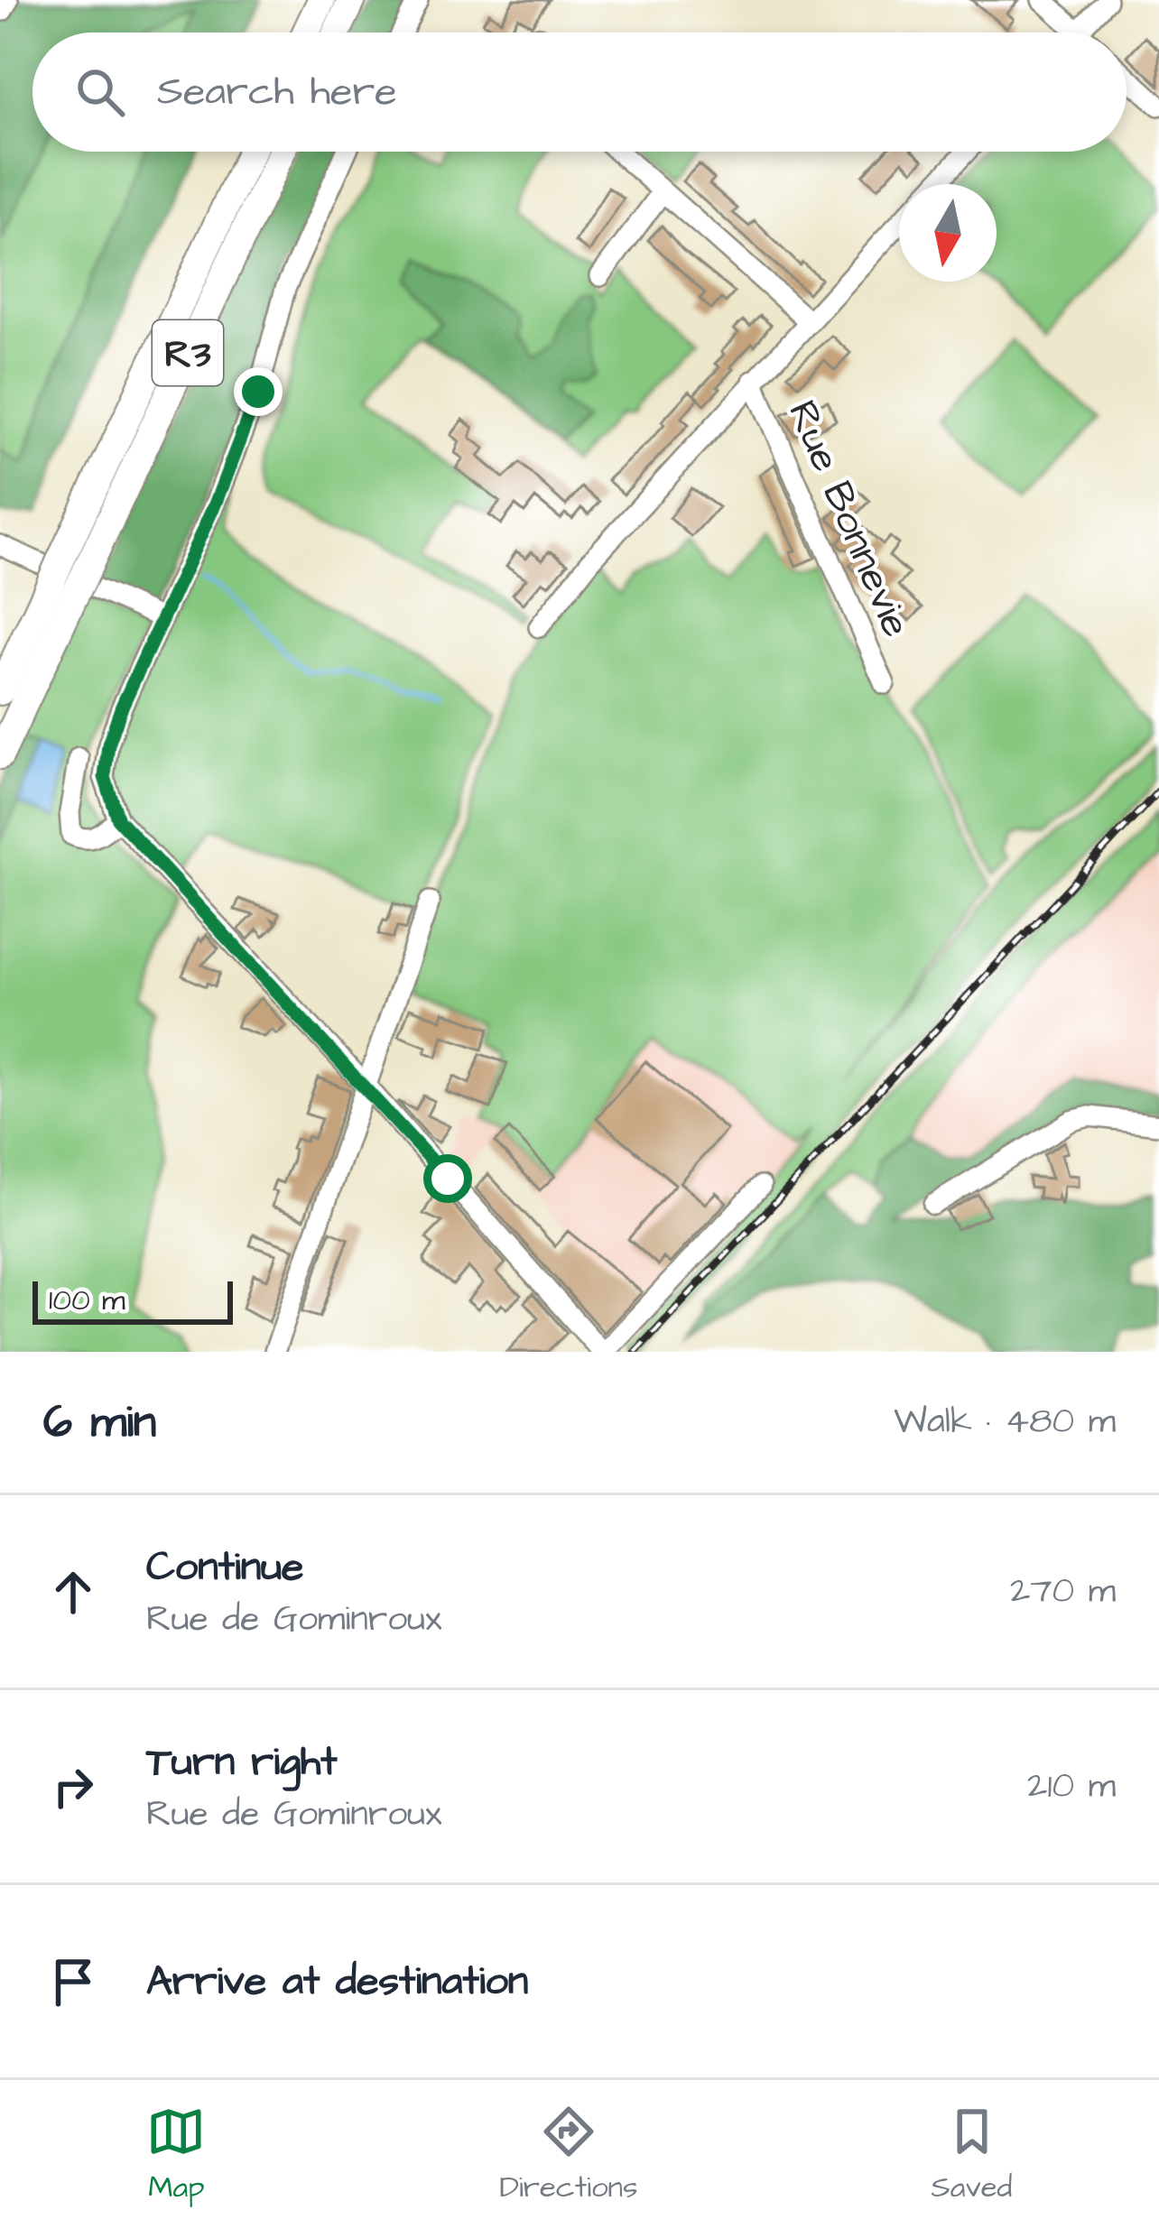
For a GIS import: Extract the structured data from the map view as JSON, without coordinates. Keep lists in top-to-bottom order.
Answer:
{
  "streets": {
    "highway": ["R3"],
    "street": ["Rue Bonnevie"]
  },
  "scale_bar": "100 m",
  "north": "bottom",
  "page": {
    "search": "Search here",
    "scale": "100 m",
    "heading": ["6 min", "Walk · 480 m"],
    "list": [
      ["Continue", "Rue de Gominroux", "270 m"],
      ["Turn right", "Rue de Gominroux", "210 m"],
      "Arrive at destination"
    ],
    "nav": ["Map", "Directions", "Saved"]
  }
}
